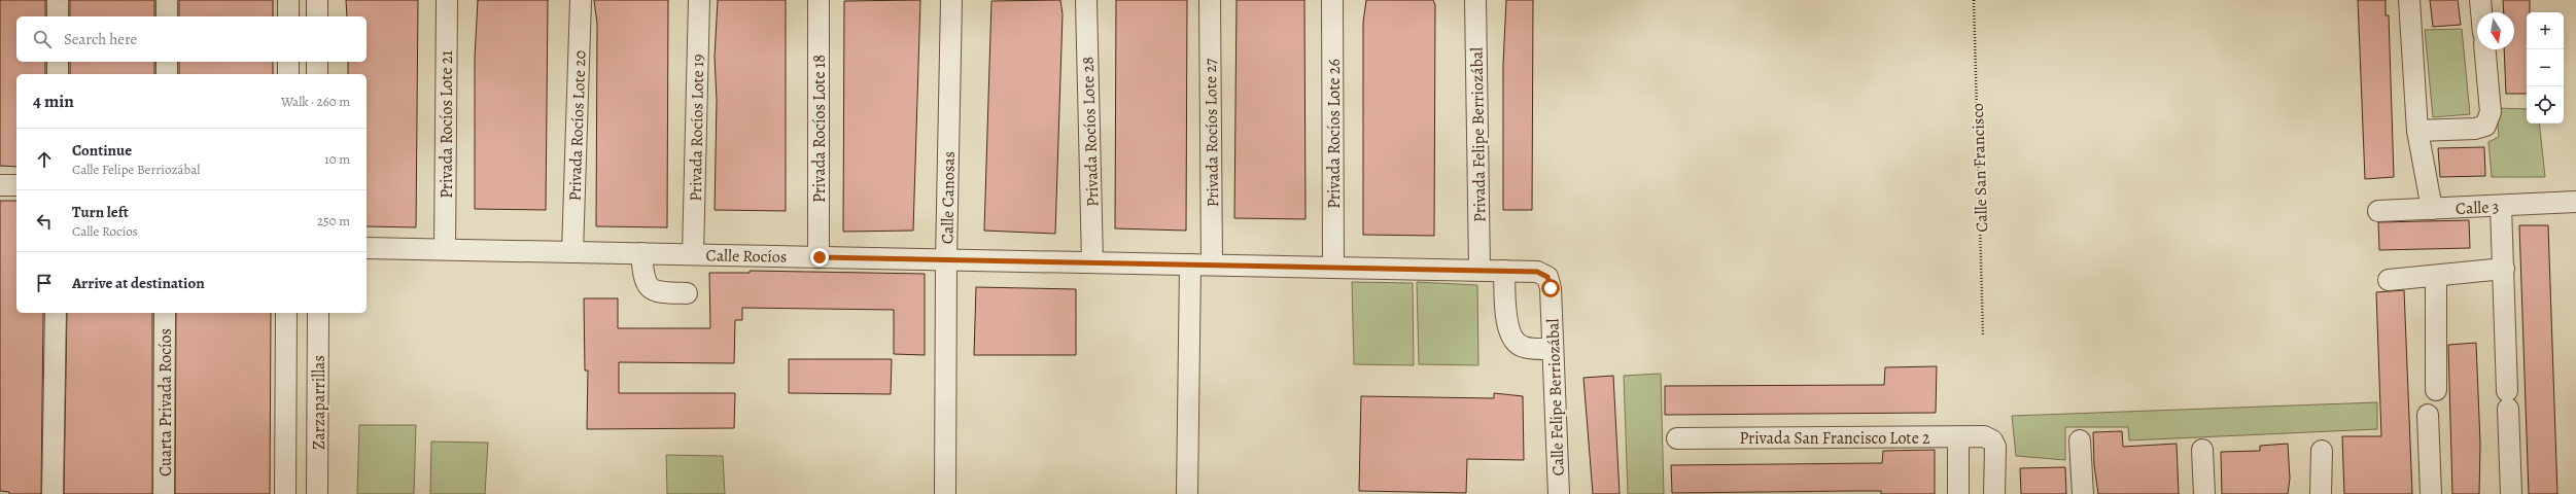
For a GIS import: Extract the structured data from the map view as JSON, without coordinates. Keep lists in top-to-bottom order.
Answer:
{
  "streets": {
    "street": [
      "Privada Rocíos Lote 21",
      "Privada Rocíos Lote 20",
      "Privada Rocíos Lote 19",
      "Privada Rocíos Lote 18",
      "Privada Rocíos Lote 28",
      "Privada Rocíos Lote 27",
      "Privada Rocíos Lote 26",
      "Privada Felipe Berriozábal",
      "Calle Canosas",
      "Calle 3",
      "Calle Rocíos",
      "Calle Felipe Berriozábal",
      "Cuarta Privada Rocíos",
      "Zarzaparrillas",
      "Privada San Francisco Lote 2"
    ],
    "path": ["Calle San Francisco"]
  },
  "crossings": [
    ["Privada Rocíos Lote 21", "Calle Rocíos"],
    ["Privada Rocíos Lote 20", "Calle Rocíos"],
    ["Privada Rocíos Lote 19", "Calle Rocíos"],
    ["Privada Rocíos Lote 18", "Calle Rocíos"],
    ["Privada Rocíos Lote 28", "Calle Rocíos"],
    ["Privada Rocíos Lote 27", "Calle Rocíos"],
    ["Privada Rocíos Lote 26", "Calle Rocíos"],
    ["Privada Felipe Berriozábal", "Calle Rocíos"],
    ["Calle Canosas", "Calle Rocíos"],
    ["Calle Rocíos", "Calle Felipe Berriozábal"]
  ],
  "north": "bottom",
  "page": {
    "map_buttons": ["+", "−"],
    "search": "Search here",
    "heading": ["4 min", "Walk · 260 m"],
    "list": [
      ["Continue", "Calle Felipe Berriozábal", "10 m"],
      ["Turn left", "Calle Rocíos", "250 m"],
      "Arrive at destination"
    ]
  }
}
